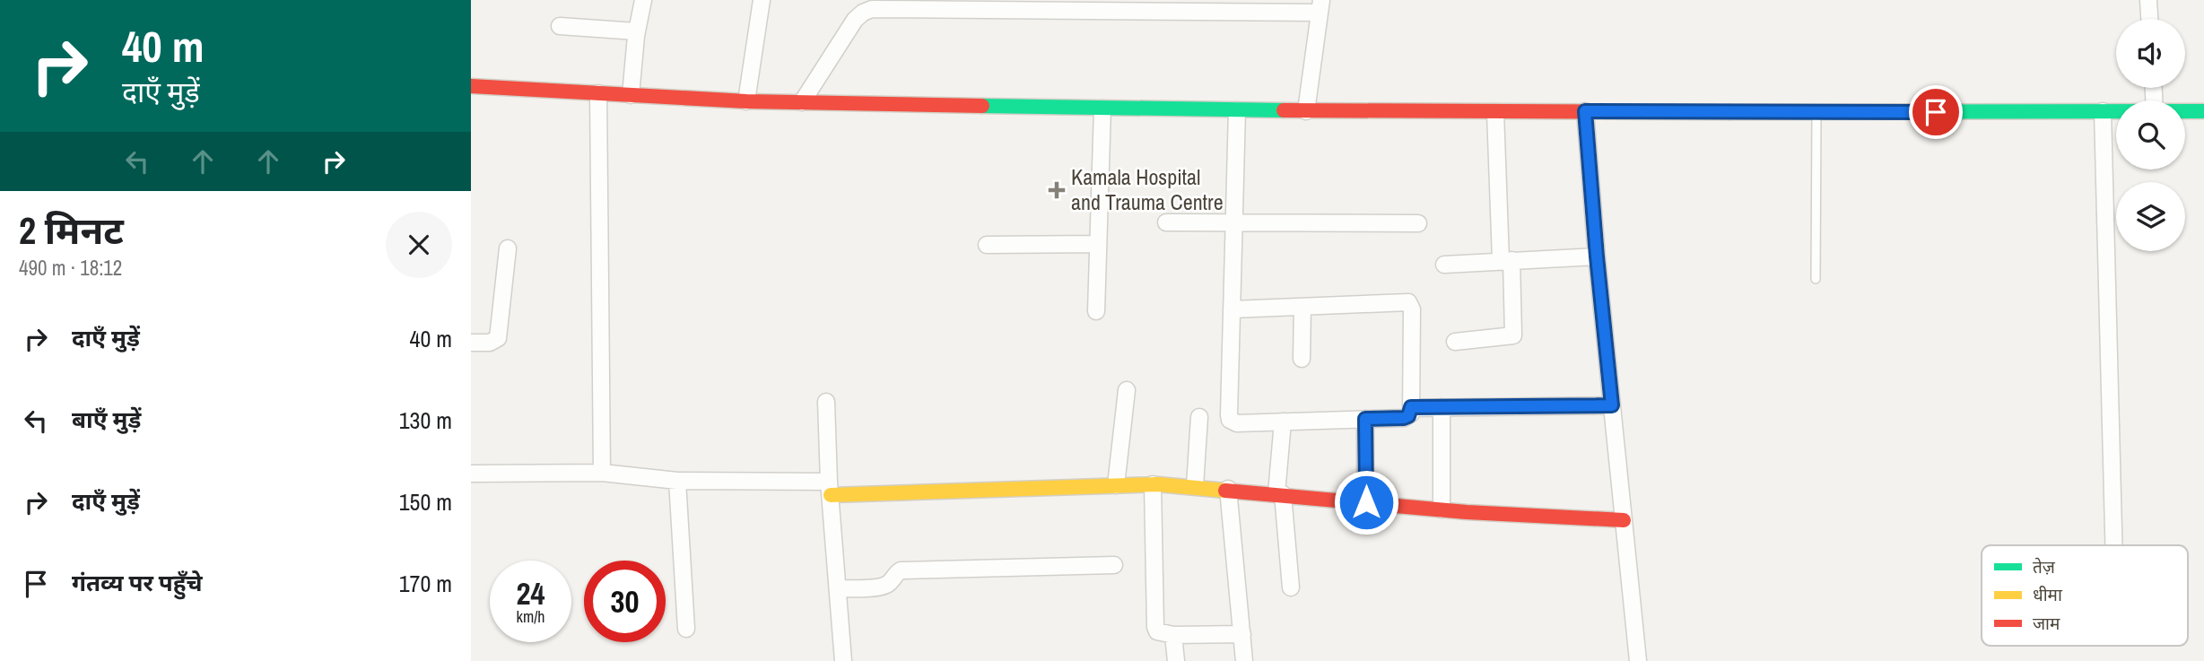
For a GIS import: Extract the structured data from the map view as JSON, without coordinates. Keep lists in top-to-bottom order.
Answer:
{
  "places": {
    "health": ["Kamala Hospital and Trauma Centre"]
  },
  "legend": ["तेज़", "धीमा", "जाम"],
  "page": {
    "turn": ["40 m", "दाएँ मुड़ें"],
    "heading": ["2 मिनट", "490 m · 18:12"],
    "list": [
      {
        "name": "दाएँ मुड़ें",
        "value": "40 m"
      },
      {
        "name": "बाएँ मुड़ें",
        "value": "130 m"
      },
      {
        "name": "दाएँ मुड़ें",
        "value": "150 m"
      },
      {
        "name": "गंतव्य पर पहुँचे",
        "value": "170 m"
      }
    ],
    "speed": "24 km/h",
    "limit": "30"
  }
}
